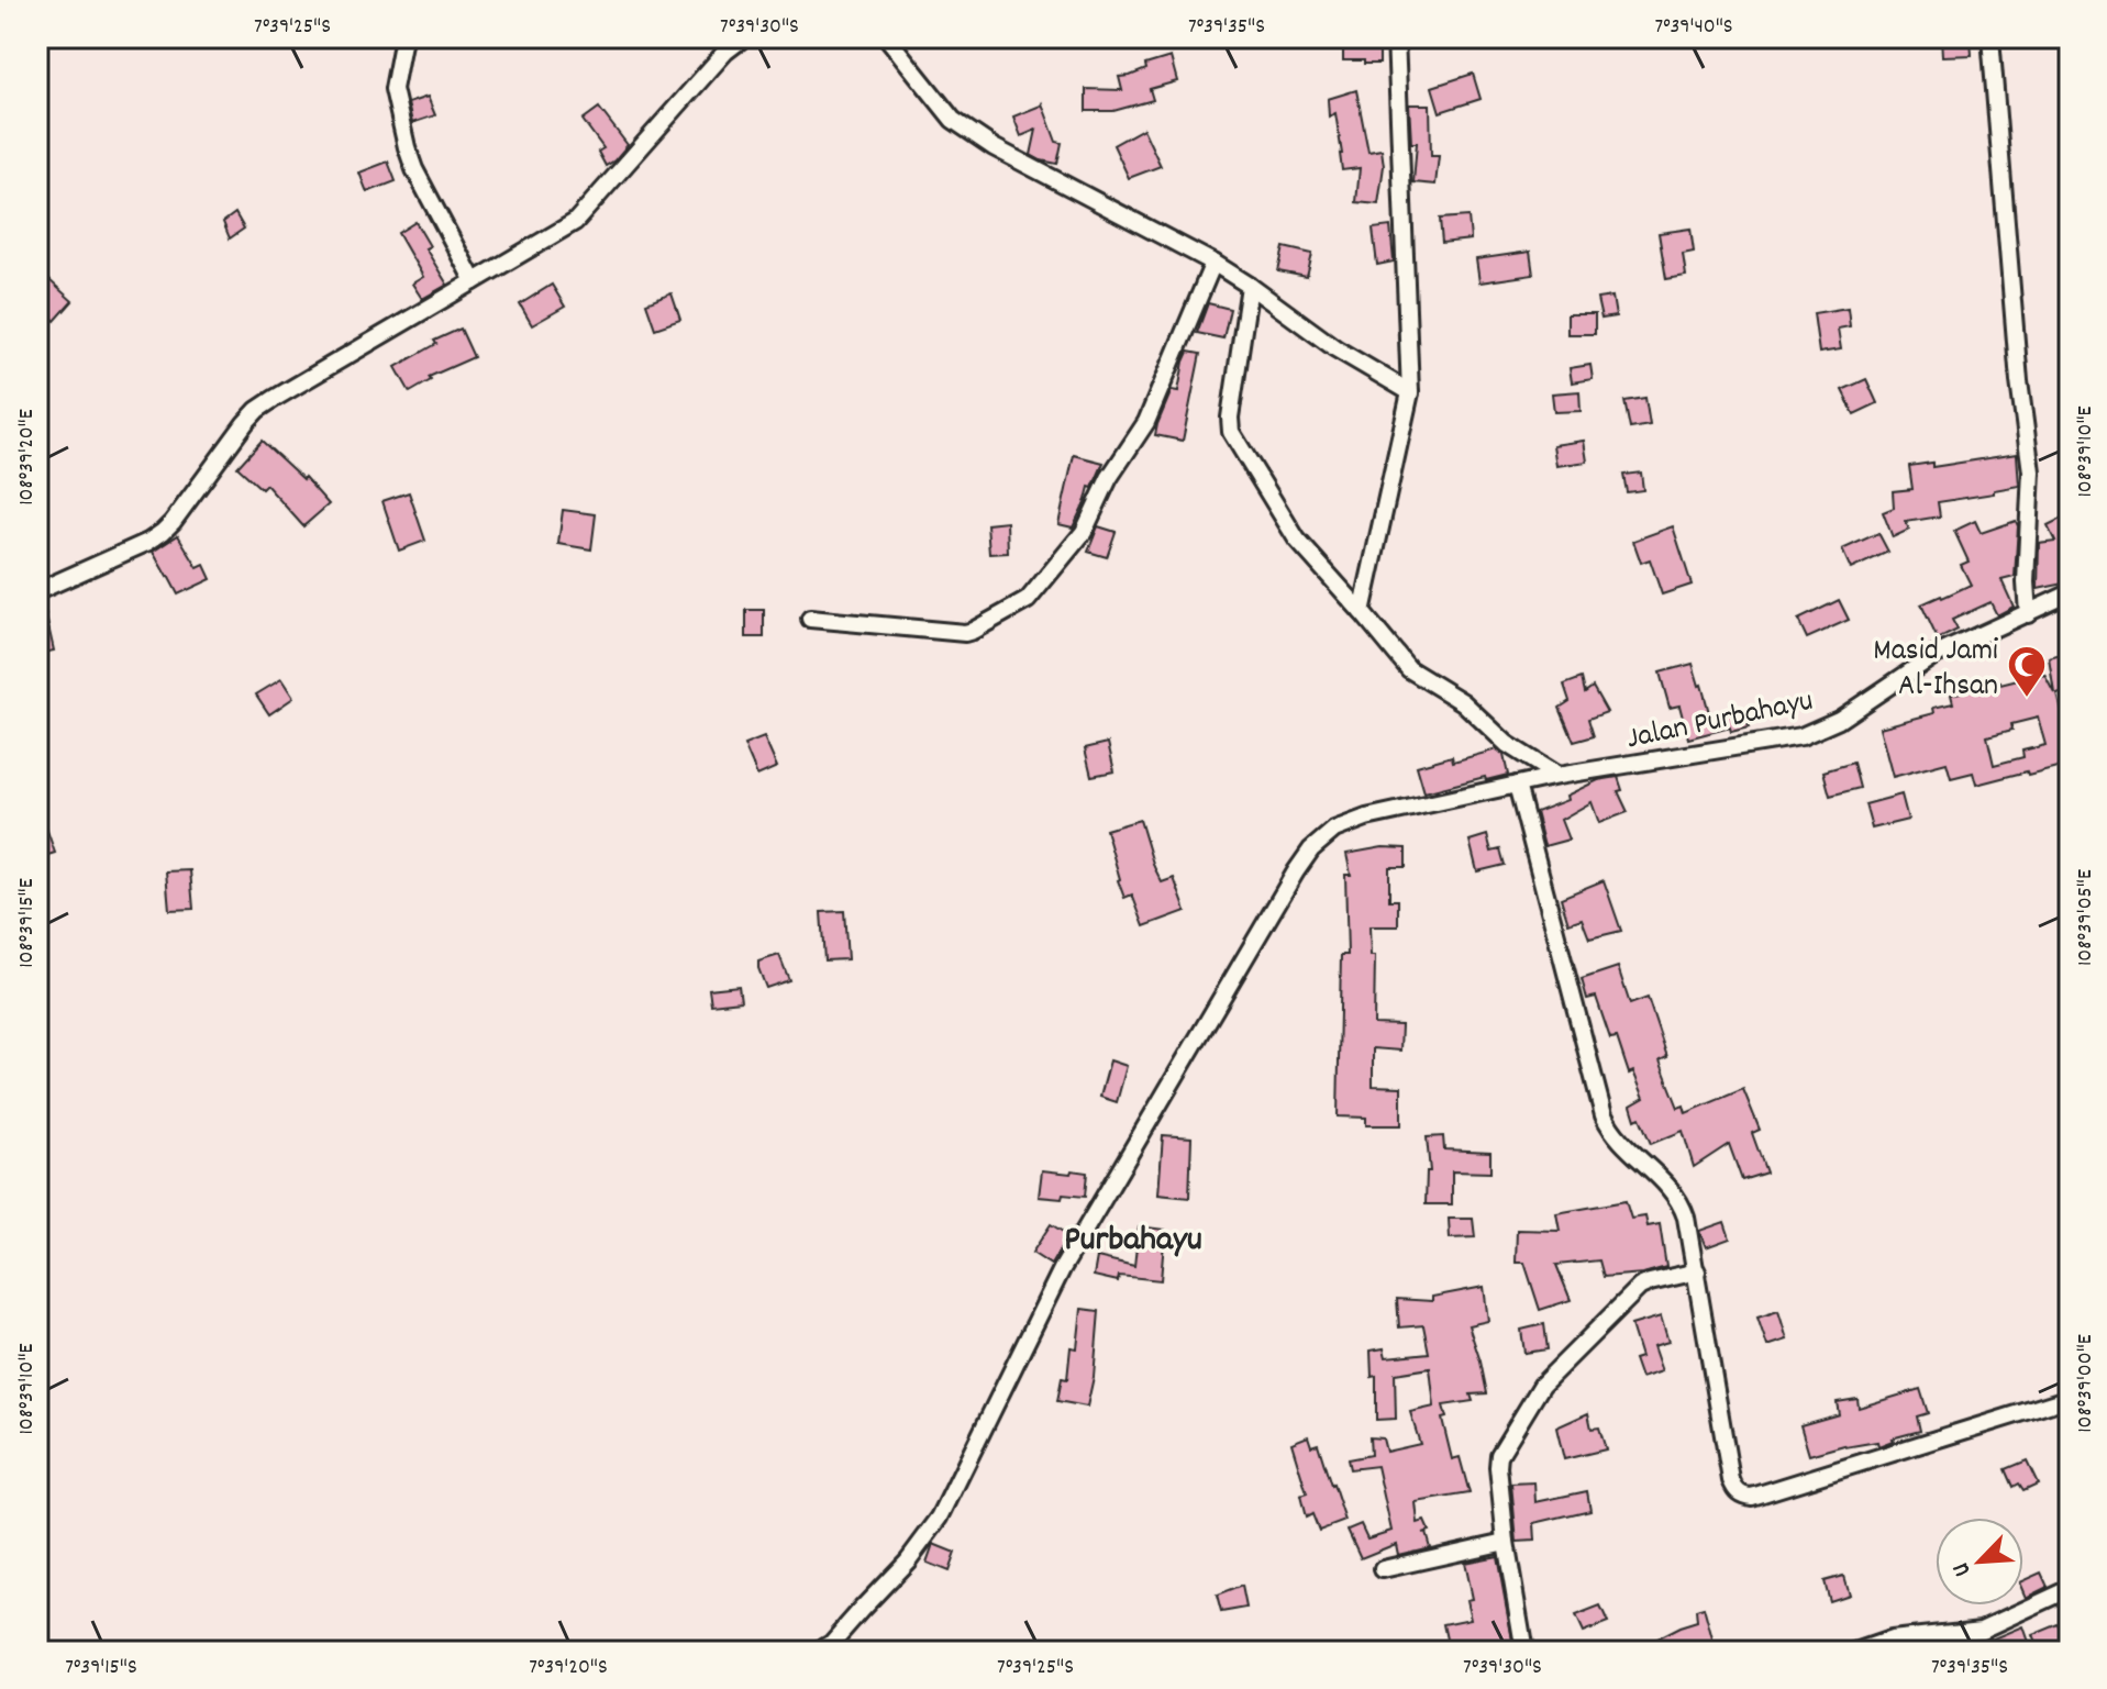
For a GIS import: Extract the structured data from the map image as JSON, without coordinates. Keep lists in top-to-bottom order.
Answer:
{
  "streets": {
    "street": ["Jalan Purbahayu"]
  },
  "districts": ["Purbahayu"],
  "places": {
    "mosque": ["Masid Jami Al-Ihsan"]
  },
  "north": "bottom left",
  "coordinates": [
    "7°39'25\"S",
    "7°39'30\"S",
    "7°39'35\"S",
    "7°39'40\"S",
    "108°39'10\"E",
    "108°39'20\"E",
    "108°39'05\"E",
    "108°39'15\"E",
    "108°39'00\"E",
    "7°39'15\"S",
    "7°39'20\"S"
  ]
}
